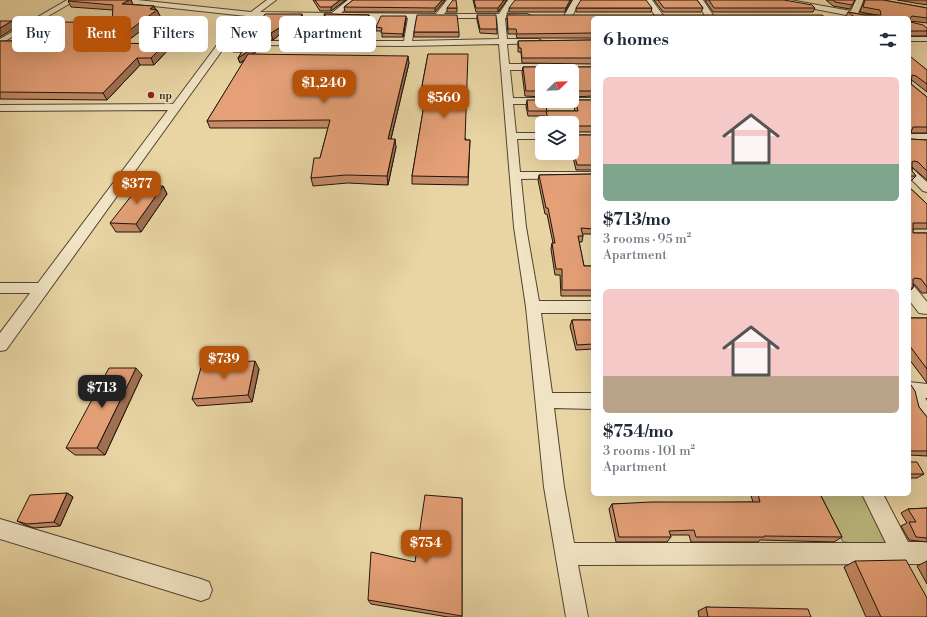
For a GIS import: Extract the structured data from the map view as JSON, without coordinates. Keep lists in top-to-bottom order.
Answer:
{
  "places": ["np"],
  "north": "top right",
  "page": {
    "chip": [
      "Buy",
      "Rent",
      "Filters",
      "New",
      "Apartment"
    ],
    "heading": "6 homes",
    "list": [
      {
        "name": "$713/mo",
        "note": "3 rooms · 95 m² · Apartment"
      },
      {
        "name": "$754/mo",
        "note": "3 rooms · 101 m² · Apartment"
      }
    ],
    "price": [
      "$1,240",
      "$560",
      "$377",
      "$739",
      "$713",
      "$754"
    ]
  }
}
